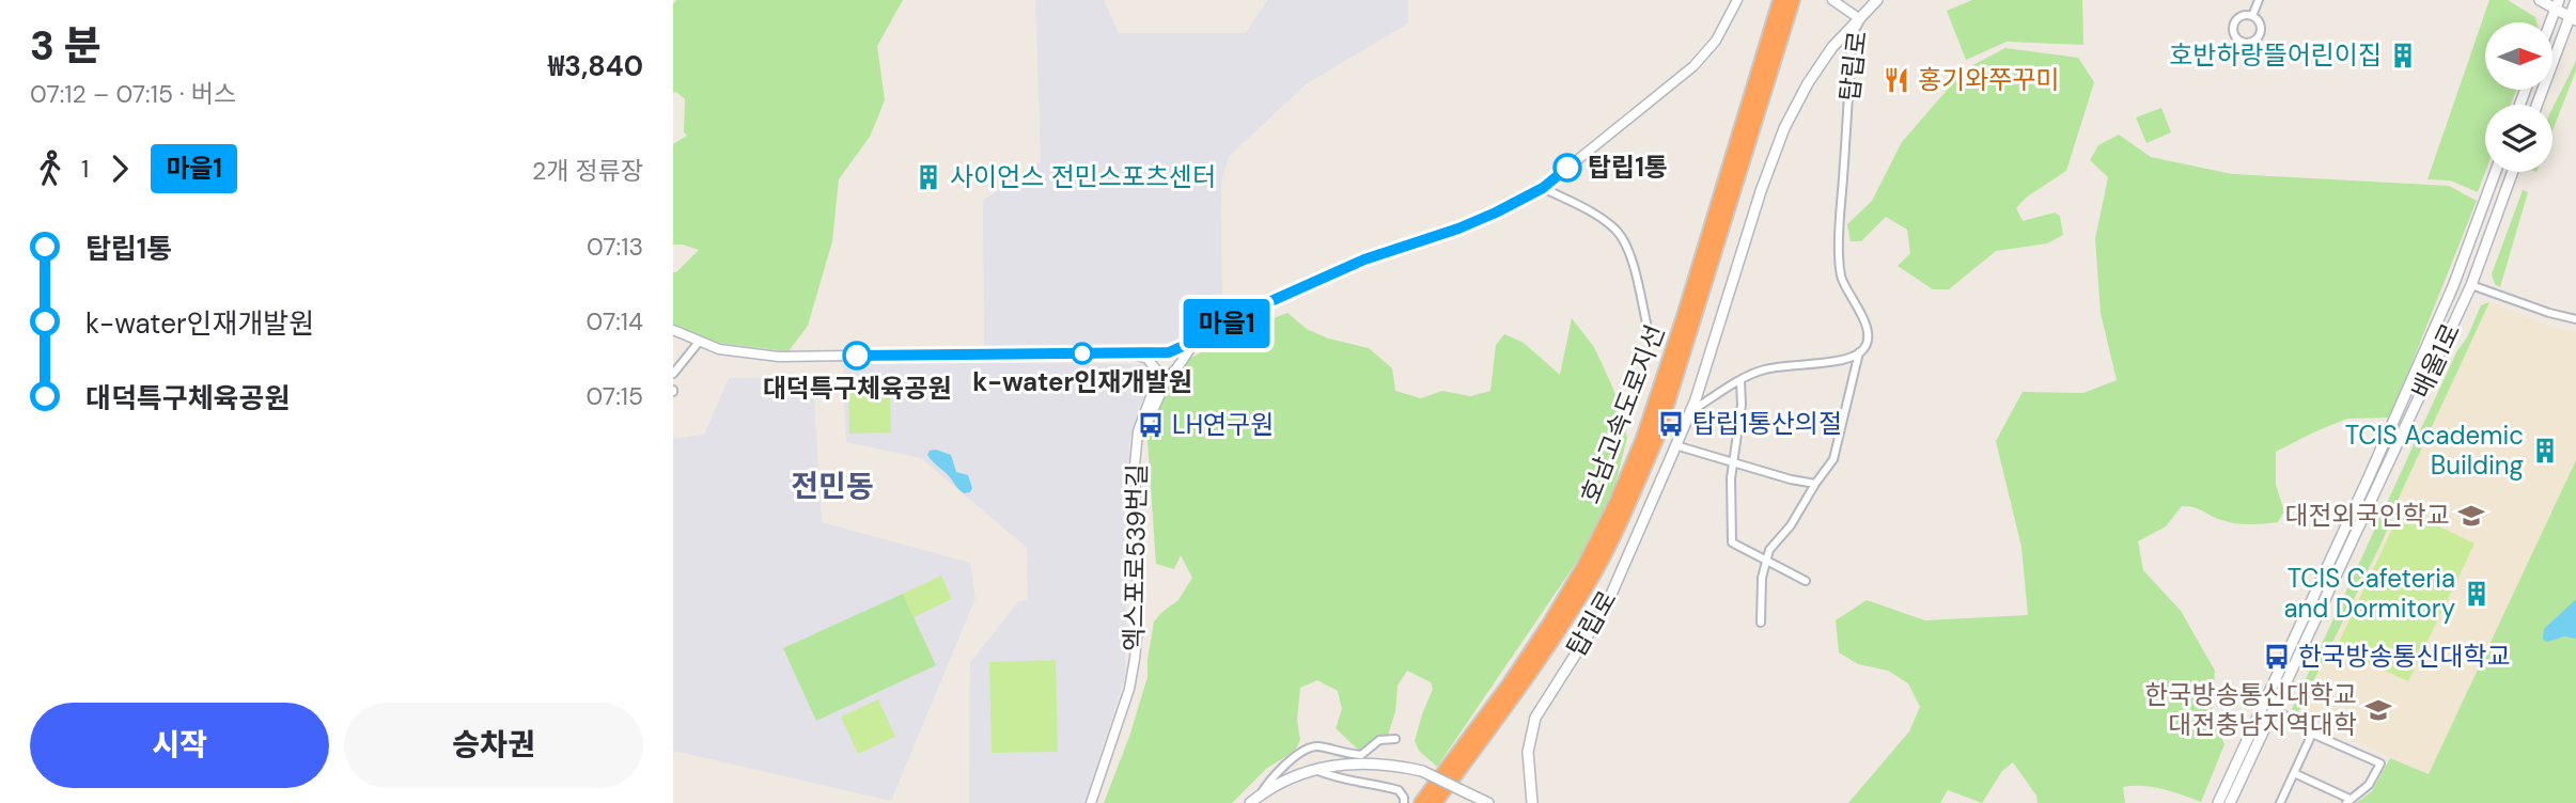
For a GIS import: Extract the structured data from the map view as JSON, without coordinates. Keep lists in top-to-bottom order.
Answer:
{
  "streets": {
    "highway": ["호남고속도로지선"],
    "main road": ["탑립로", "배울1로"],
    "street": ["엑스포로539번길"]
  },
  "districts": ["전민동"],
  "places": {
    "building": [
      "호반하랑뜰어린이집",
      "사이언스 전민스포츠센터",
      "TCIS Academic Building",
      "TCIS Cafeteria and Dormitory"
    ],
    "restaurant": ["홍기와쭈꾸미"],
    "other": ["탑립1통", "k-water인재개발원", "대덕특구체육공원"],
    "bus stop": ["탑립1통산의절", "LH연구원", "한국방송통신대학교"],
    "school or university": ["대전외국인학교", "한국방송통신대학교 대전충남지역대학"]
  },
  "lines": ["bus line 마을1"],
  "north": "right",
  "page": {
    "heading": ["3 분", "07:12 – 07:15 · 버스", "₩3,840"],
    "on_map": "마을1",
    "legs": ["1", "마을1", "2개 정류장"],
    "list": [
      {
        "name": "탑립1통",
        "value": "07:13"
      },
      {
        "name": "k-water인재개발원",
        "value": "07:14"
      },
      {
        "name": "대덕특구체육공원",
        "value": "07:15"
      }
    ],
    "buttons": ["시작", "승차권"]
  }
}
